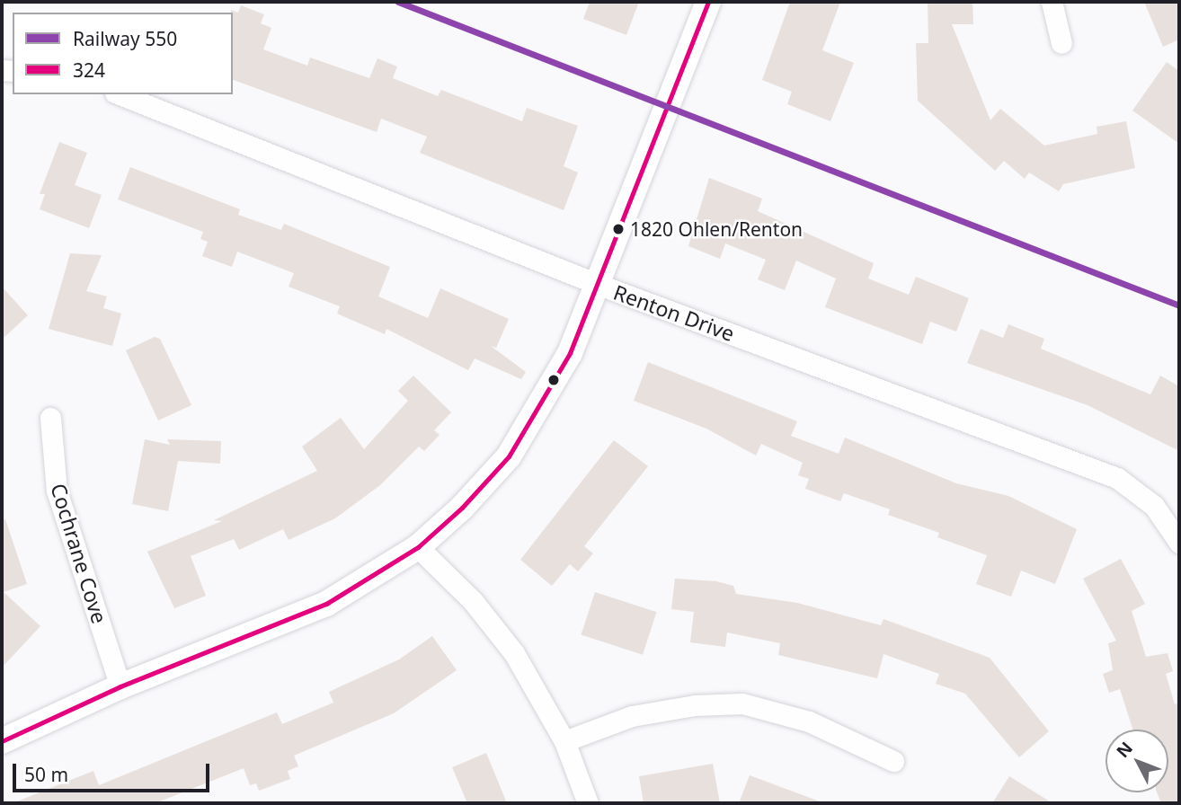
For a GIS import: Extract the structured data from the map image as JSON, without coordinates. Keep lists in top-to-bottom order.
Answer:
{
  "streets": {
    "street": ["Renton Drive", "Cochrane Cove"]
  },
  "places": ["1820 Ohlen/Renton"],
  "lines": ["rail line 550", "transit line 324"],
  "legend": ["Railway 550", "324"],
  "scale_bar": "50 m",
  "north": "top left"
}
